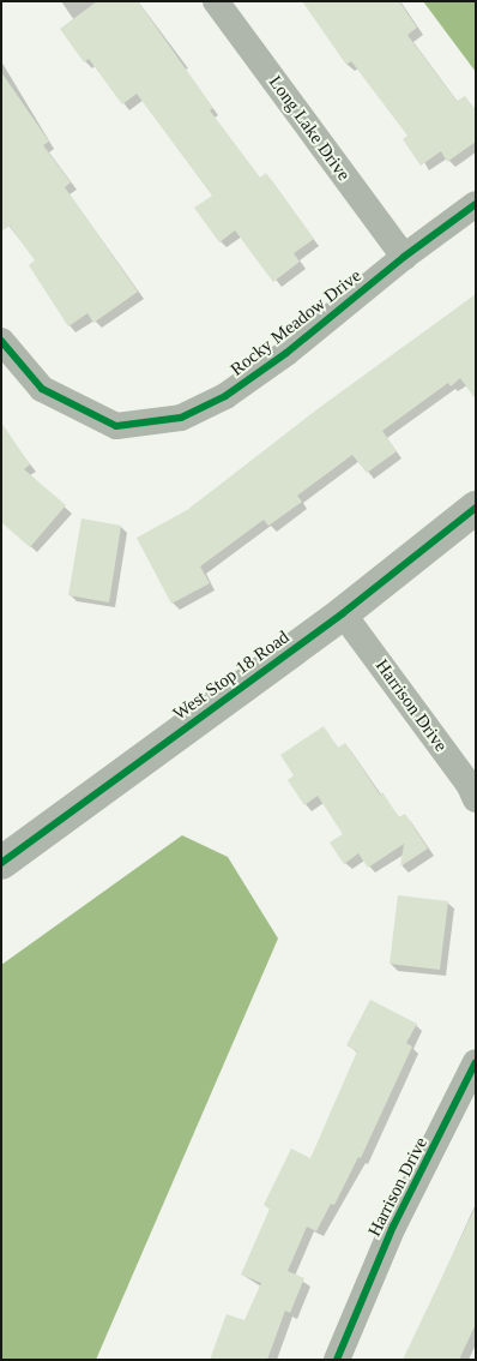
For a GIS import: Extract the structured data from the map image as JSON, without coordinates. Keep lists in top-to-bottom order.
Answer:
{
  "streets": {
    "street": [
      "Long Lake Drive",
      "Rocky Meadow Drive",
      "West Stop 18 Road",
      "Harrison Drive"
    ]
  },
  "crossings": [
    ["Long Lake Drive", "Rocky Meadow Drive"],
    ["West Stop 18 Road", "Harrison Drive"]
  ]
}
